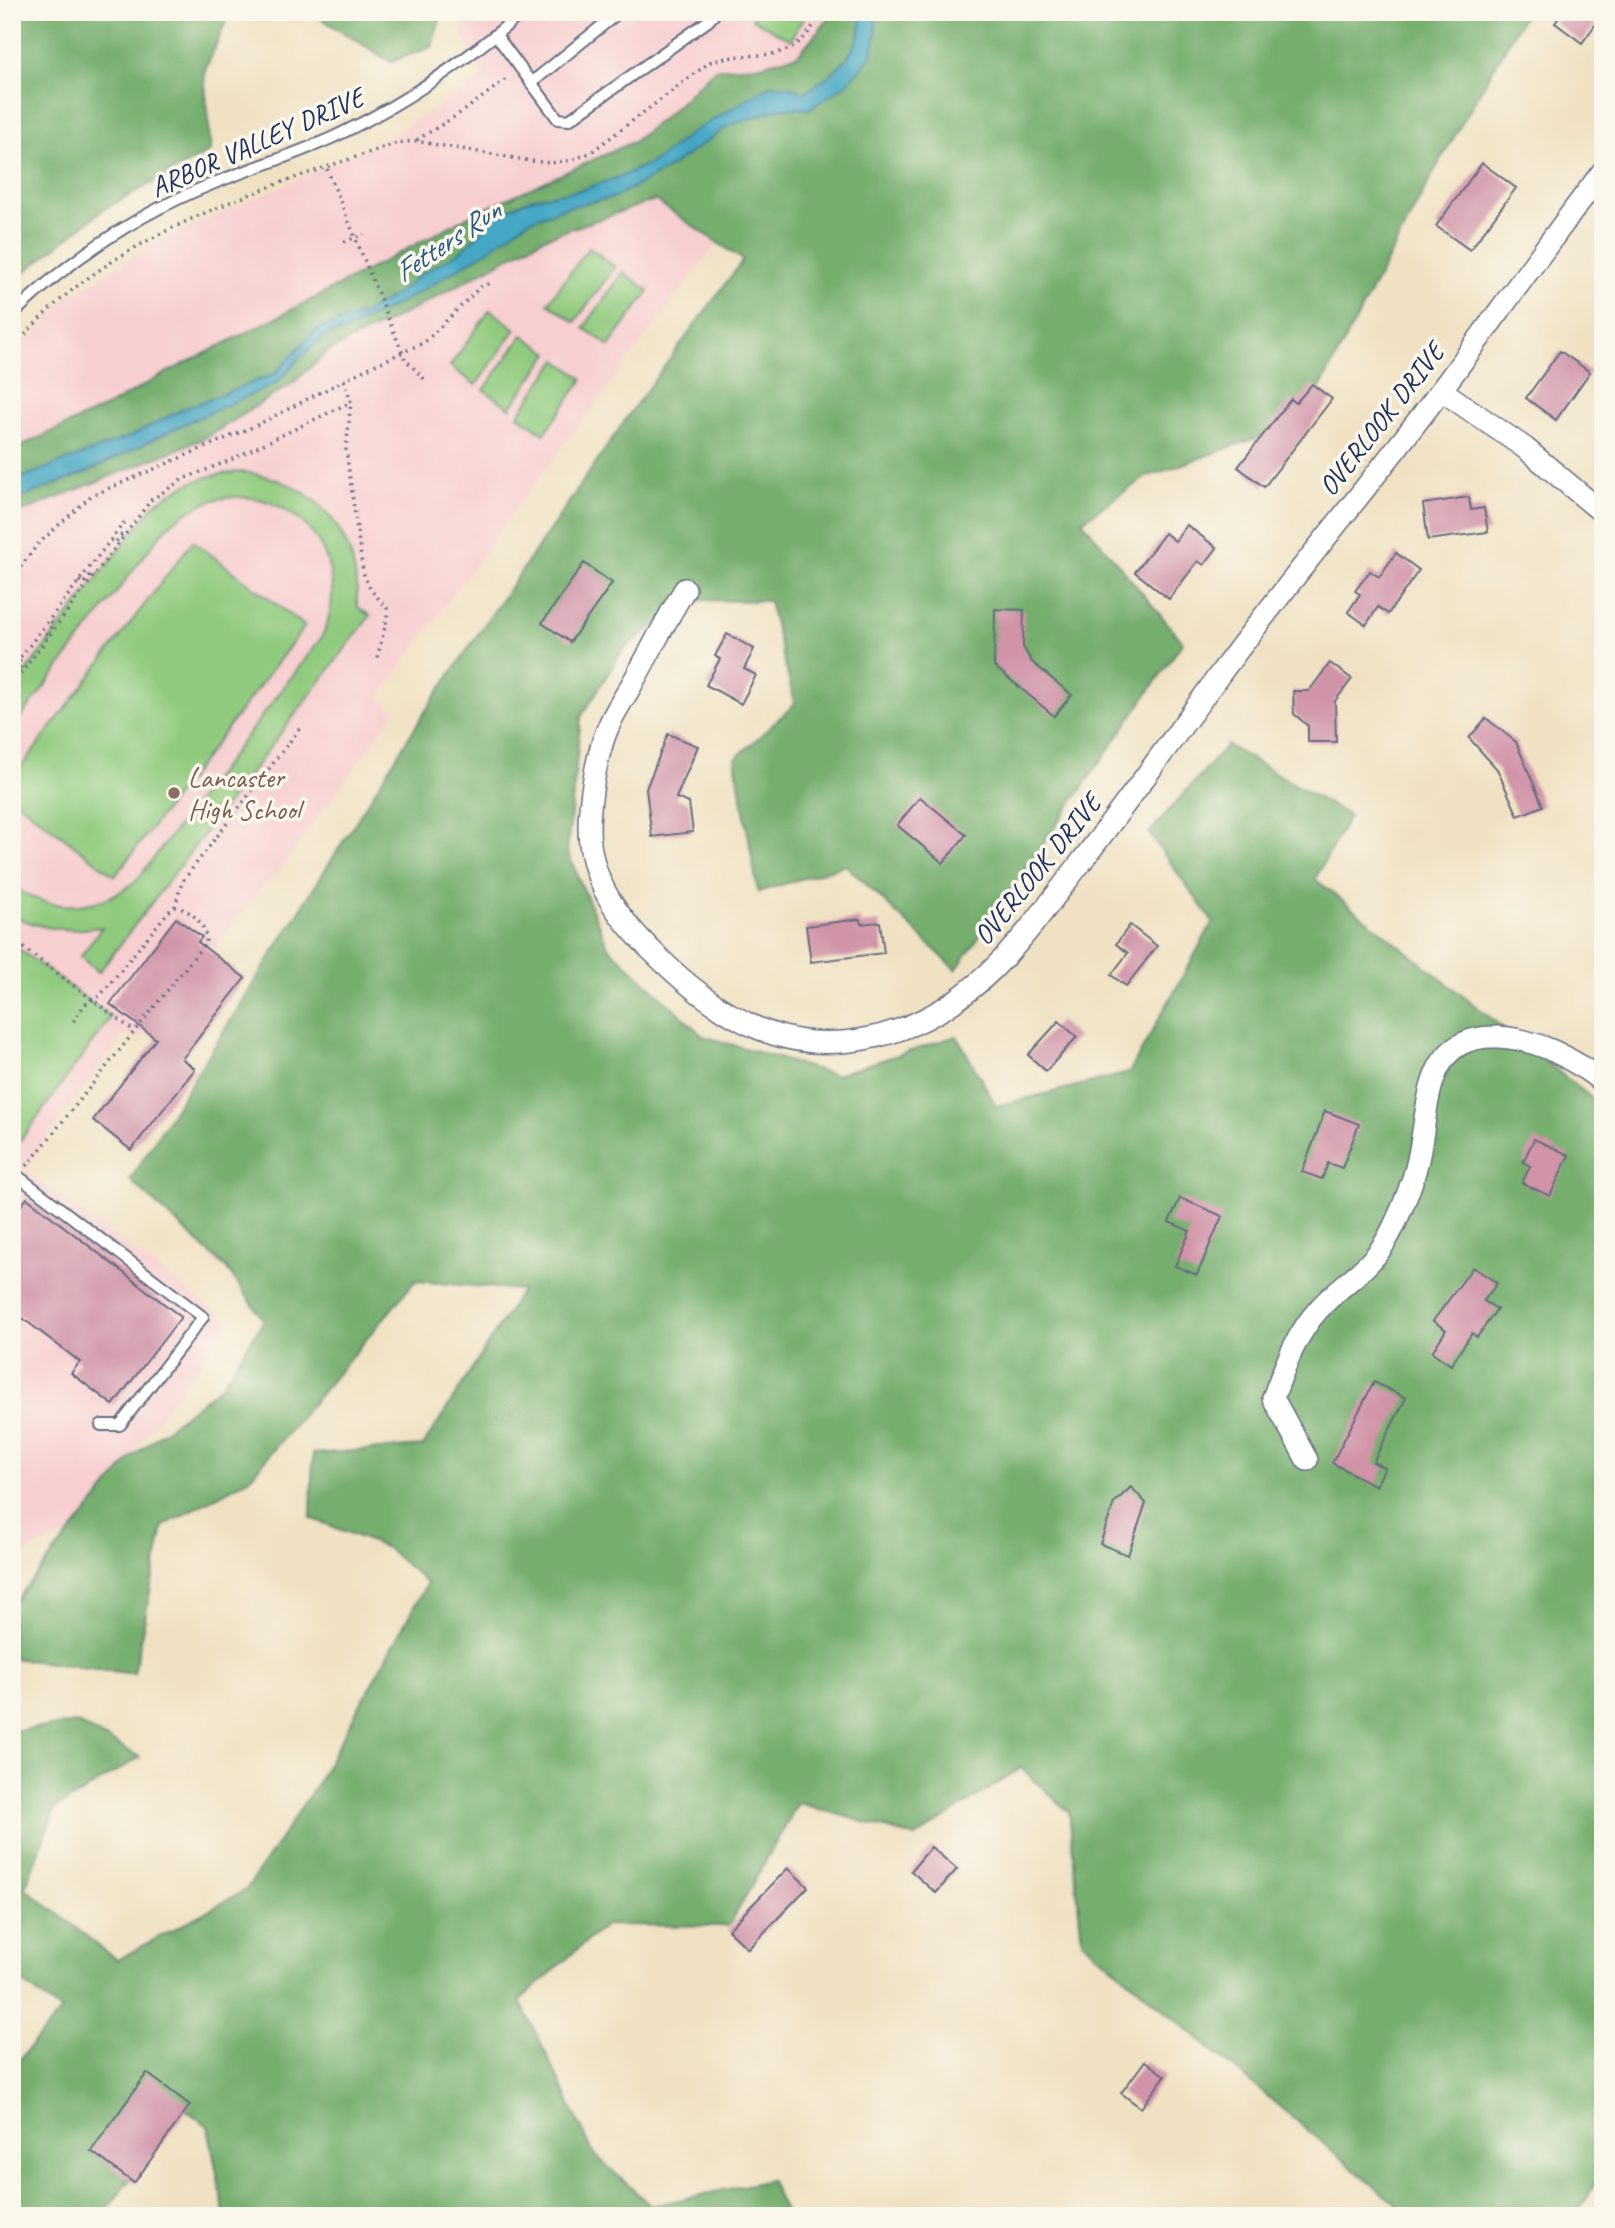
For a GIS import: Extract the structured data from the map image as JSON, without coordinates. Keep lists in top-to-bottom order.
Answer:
{
  "streets": {
    "street": ["OVERLOOK DRIVE"],
    "lane": ["ARBOR VALLEY DRIVE"]
  },
  "water": ["Fetters Run"],
  "places": ["Lancaster High School"]
}
